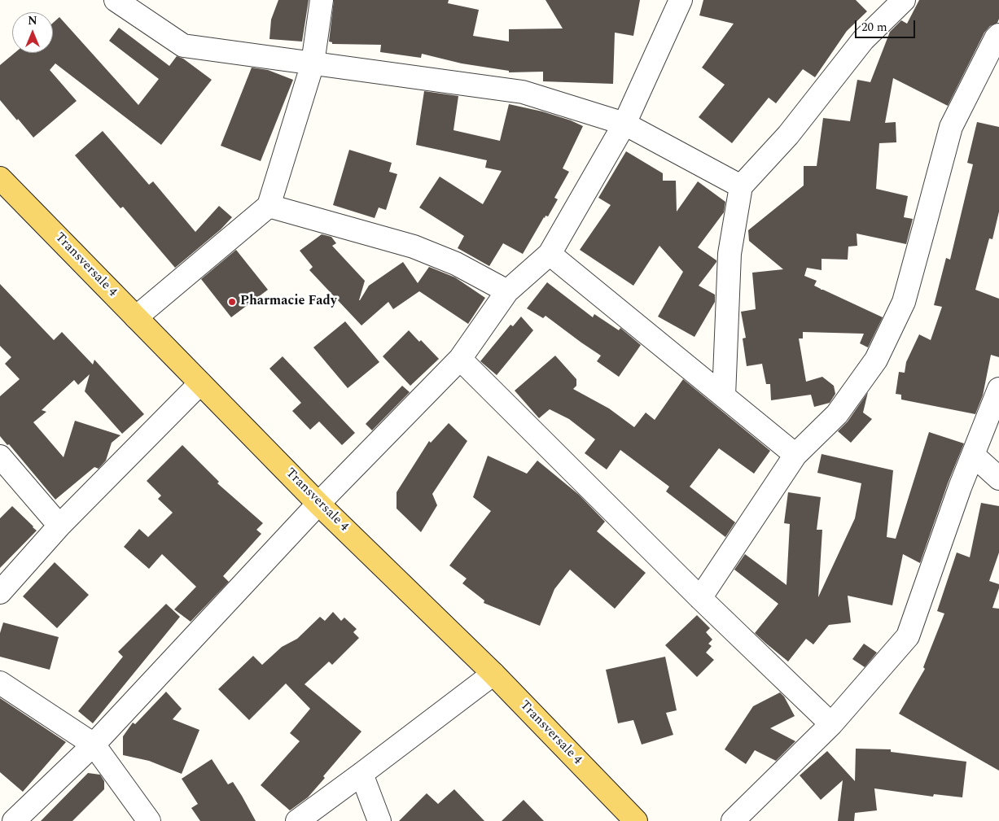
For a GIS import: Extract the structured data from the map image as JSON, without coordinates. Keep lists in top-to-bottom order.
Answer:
{
  "streets": {
    "main road": ["Transversale 4"]
  },
  "places": ["Pharmacie Fady"],
  "scale_bar": "20 m",
  "north": "top"
}
